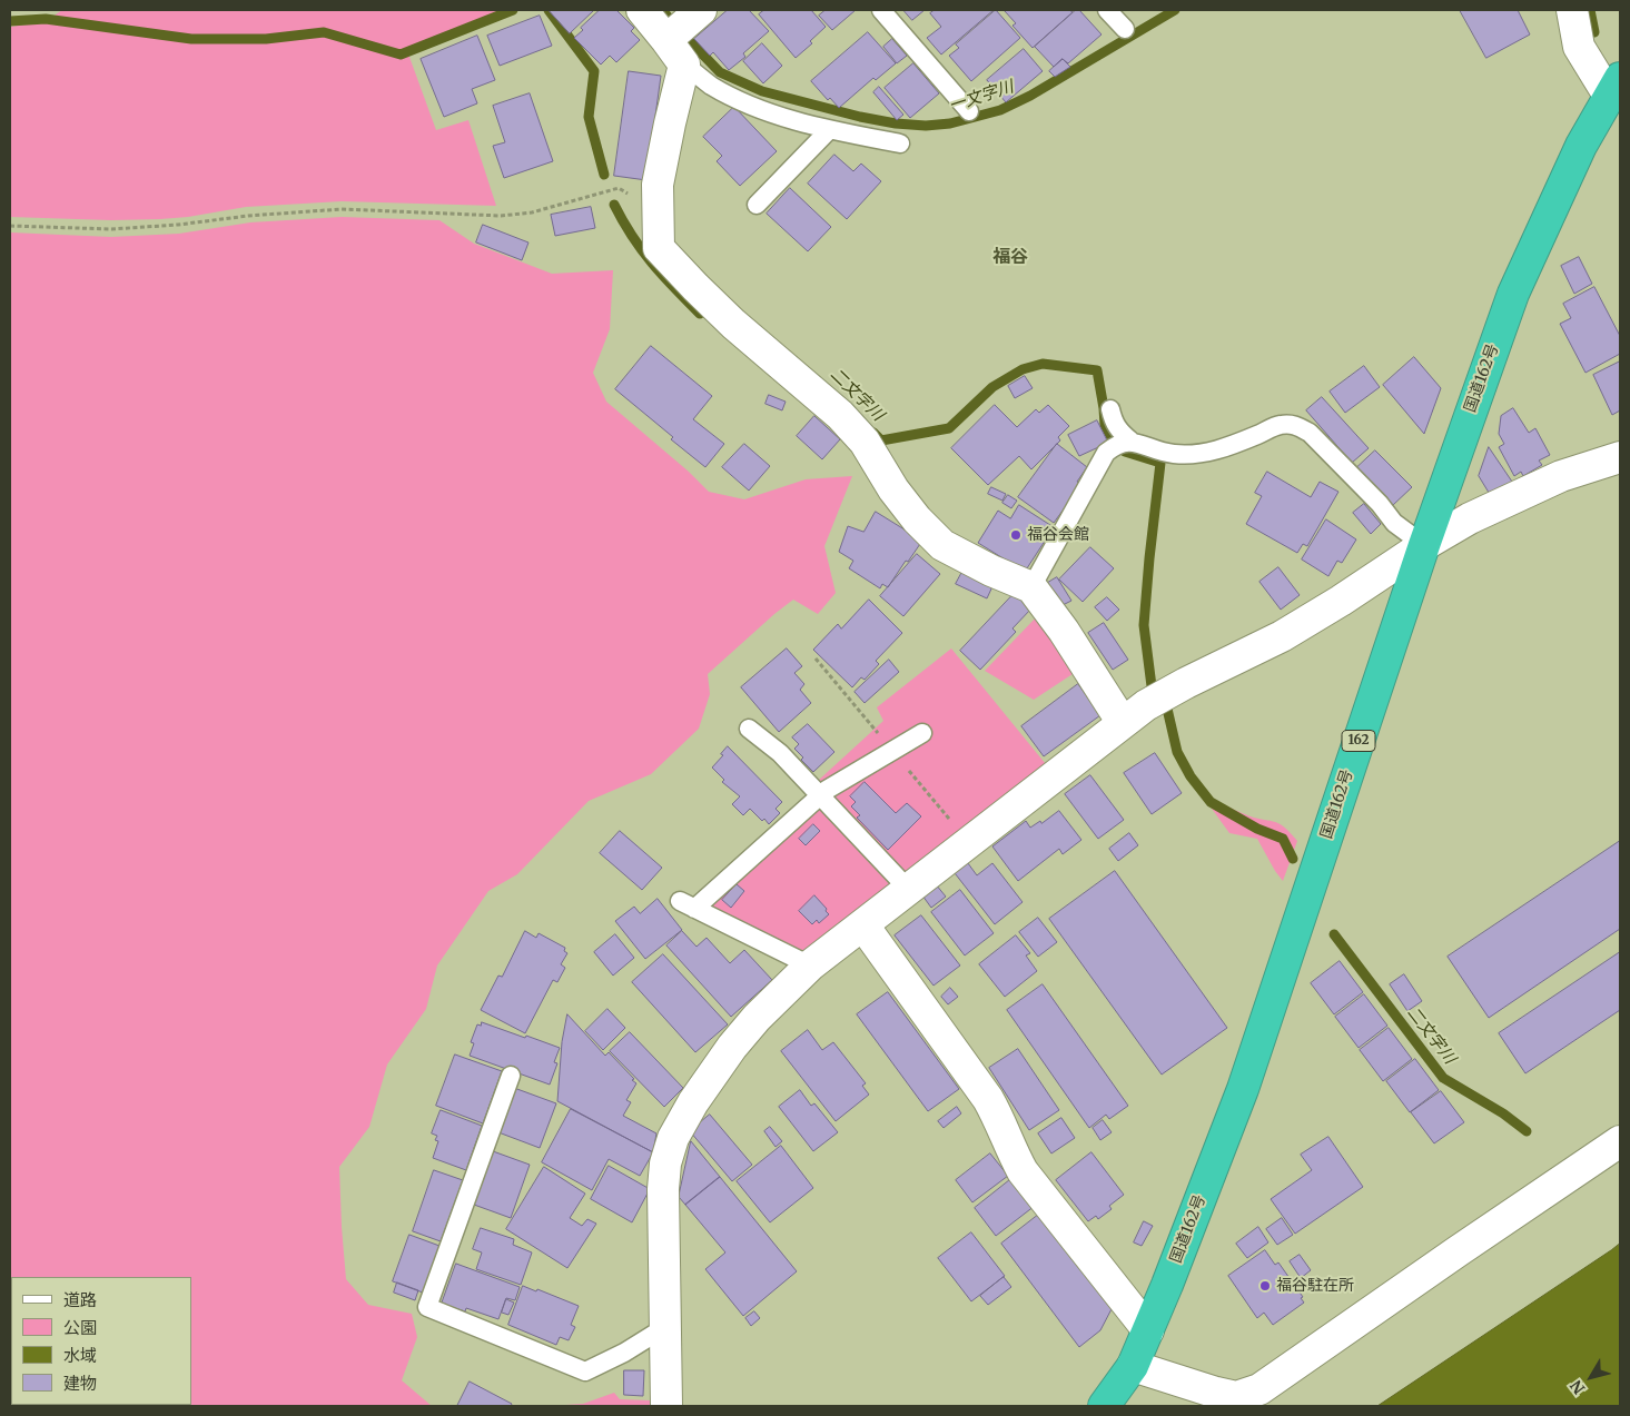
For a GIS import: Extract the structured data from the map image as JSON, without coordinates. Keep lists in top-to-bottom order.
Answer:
{
  "streets": {
    "highway": ["国道162号", "162"]
  },
  "districts": ["福谷"],
  "water": ["一文字川", "二文字川"],
  "places": ["福谷会館", "福谷駐在所"],
  "legend": [
    "道路",
    "公園",
    "水域",
    "建物"
  ],
  "north": "bottom left"
}
